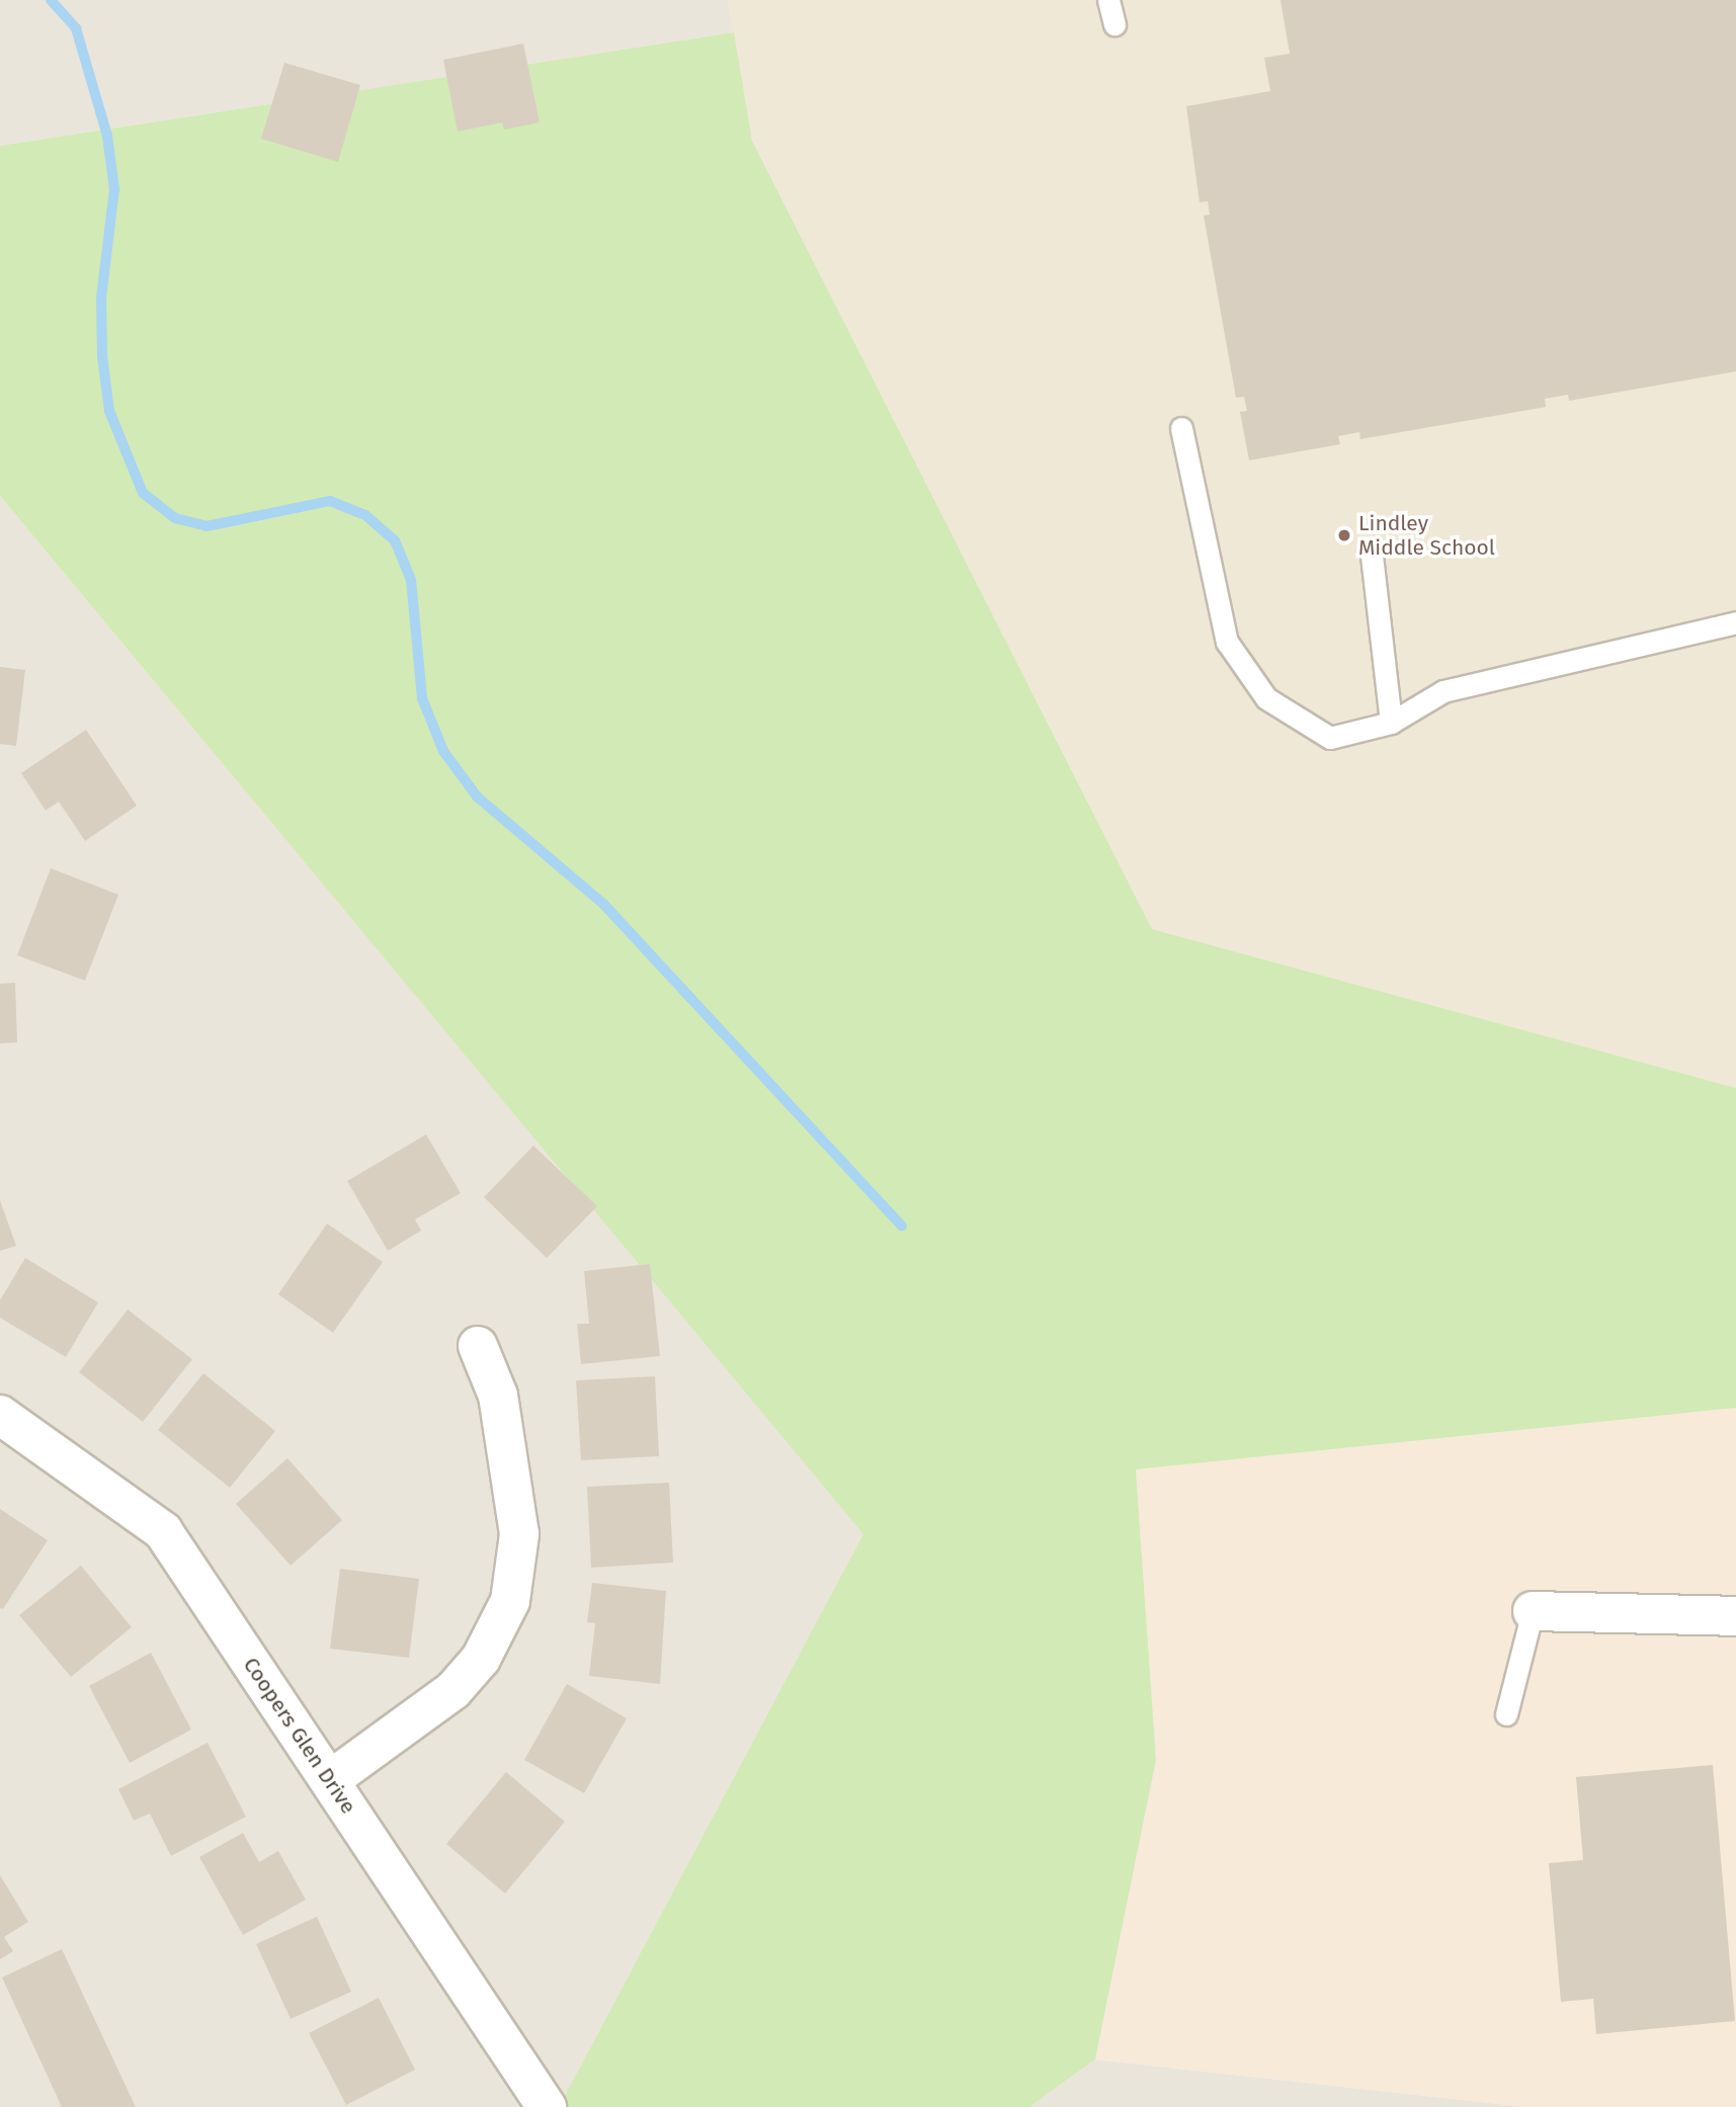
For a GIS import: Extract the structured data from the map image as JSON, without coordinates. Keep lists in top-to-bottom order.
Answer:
{
  "streets": {
    "street": ["Coopers Glen Drive"]
  },
  "places": ["Lindley Middle School"]
}
